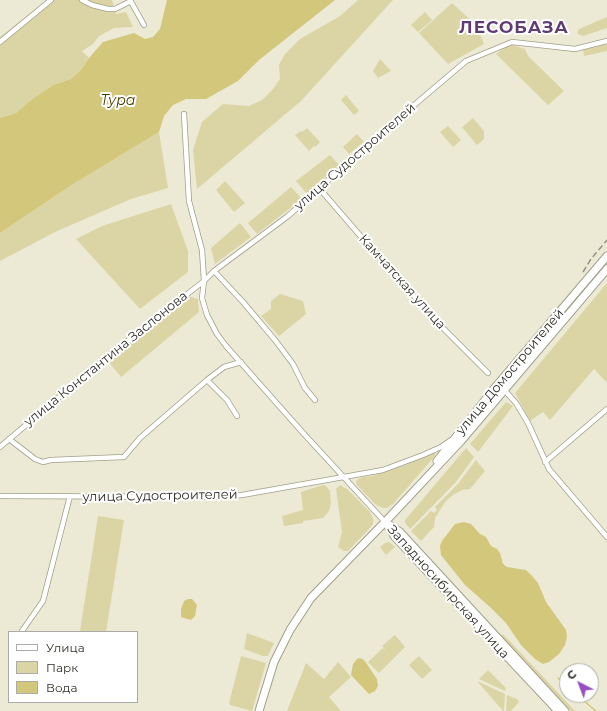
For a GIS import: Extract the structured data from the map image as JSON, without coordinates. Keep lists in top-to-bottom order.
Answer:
{
  "streets": {
    "main road": ["улица Домостроителей", "Западносибирская улица"],
    "street": ["улица Судостроителей", "Камчатская улица", "улица Константина Заслонова"]
  },
  "crossings": [
    ["улица Судостроителей", "Камчатская улица"],
    ["улица Судостроителей", "улица Константина Заслонова"],
    ["улица Судостроителей", "улица Домостроителей"],
    ["улица Домостроителей", "Западносибирская улица"]
  ],
  "districts": ["ЛЕСОБАЗА"],
  "water": ["Тура"],
  "legend": ["Улица", "Парк", "Вода"],
  "north": "top left"
}
